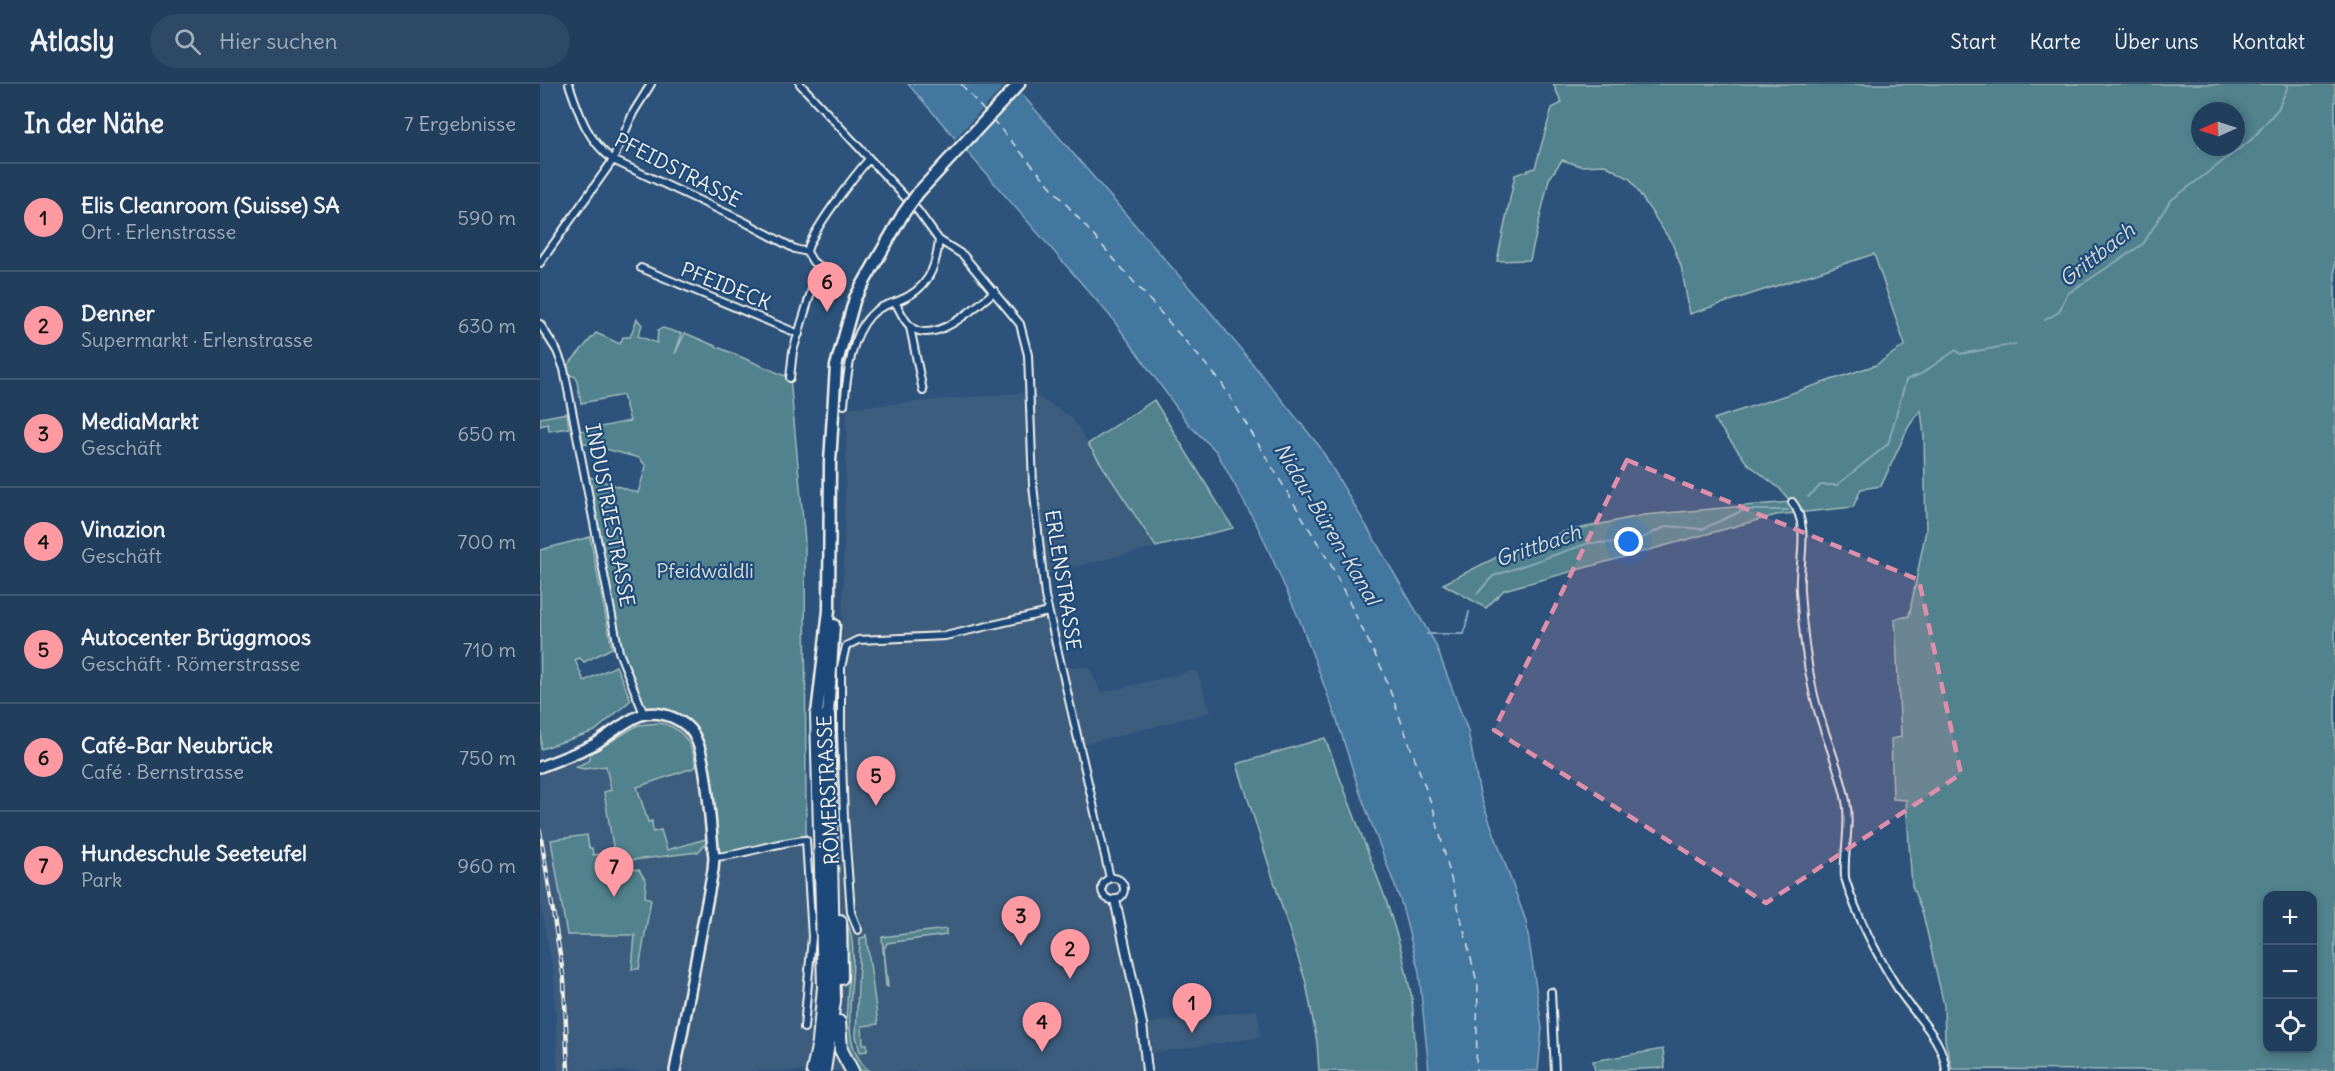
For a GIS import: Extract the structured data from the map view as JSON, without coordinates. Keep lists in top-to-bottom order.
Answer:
{
  "streets": {
    "street": [
      "PFEIDSTRASSE",
      "PFEIDECK",
      "INDUSTRIESTRASSE",
      "ERLENSTRASSE",
      "RÖMERSTRASSE"
    ]
  },
  "crossings": [
    ["ERLENSTRASSE", "RÖMERSTRASSE"]
  ],
  "water": ["Grittbach", "Nidau-Büren-Kanal"],
  "parks": ["Pfeidwäldli"],
  "north": "left",
  "page": {
    "header": "Atlasly",
    "search": "Hier suchen",
    "nav": [
      "Start",
      "Karte",
      "Über uns",
      "Kontakt"
    ],
    "heading": ["In der Nähe", "7 Ergebnisse"],
    "list": [
      {
        "mark": "1",
        "name": "Elis Cleanroom (Suisse) SA",
        "note": "Ort · Erlenstrasse",
        "value": "590 m"
      },
      {
        "mark": "2",
        "name": "Denner",
        "note": "Supermarkt · Erlenstrasse",
        "value": "630 m"
      },
      {
        "mark": "3",
        "name": "MediaMarkt",
        "note": "Geschäft",
        "value": "650 m"
      },
      {
        "mark": "4",
        "name": "Vinazion",
        "note": "Geschäft",
        "value": "700 m"
      },
      {
        "mark": "5",
        "name": "Autocenter Brüggmoos",
        "note": "Geschäft · Römerstrasse",
        "value": "710 m"
      },
      {
        "mark": "6",
        "name": "Café-Bar Neubrück",
        "note": "Café · Bernstrasse",
        "value": "750 m"
      },
      {
        "mark": "7",
        "name": "Hundeschule Seeteufel",
        "note": "Park",
        "value": "960 m"
      }
    ],
    "pins": [
      "6",
      "5",
      "7",
      "3",
      "2",
      "1",
      "4"
    ],
    "map_buttons": ["+", "−"]
  }
}
